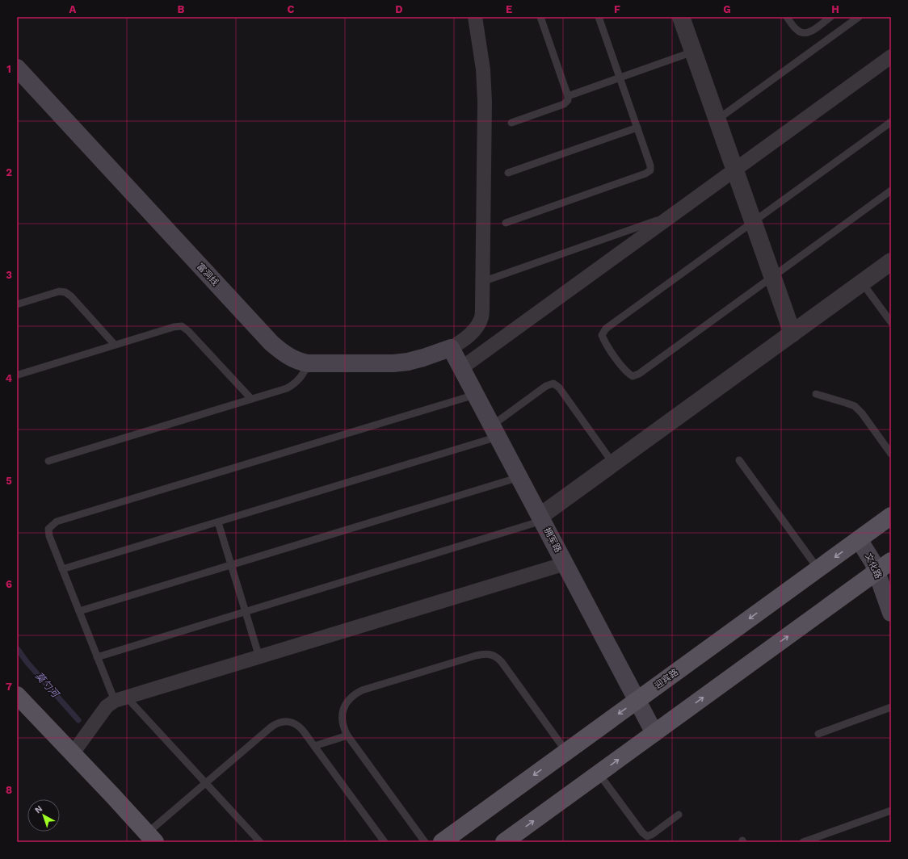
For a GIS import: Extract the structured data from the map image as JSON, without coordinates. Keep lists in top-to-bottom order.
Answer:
{
  "streets": {
    "main road": [
      "富洞线",
      "拥军路",
      "文化路",
      "迎宾路"
    ]
  },
  "crossings": [
    ["富洞线", "拥军路"],
    ["拥军路", "迎宾路"],
    ["文化路", "迎宾路"]
  ],
  "water": ["莫勺河"],
  "north": "top left",
  "grid": {
    "columns": [
      "A",
      "B",
      "C",
      "D",
      "E",
      "F",
      "G",
      "H"
    ],
    "rows": [
      "1",
      "2",
      "3",
      "4",
      "5",
      "6",
      "7",
      "8"
    ]
  }
}
